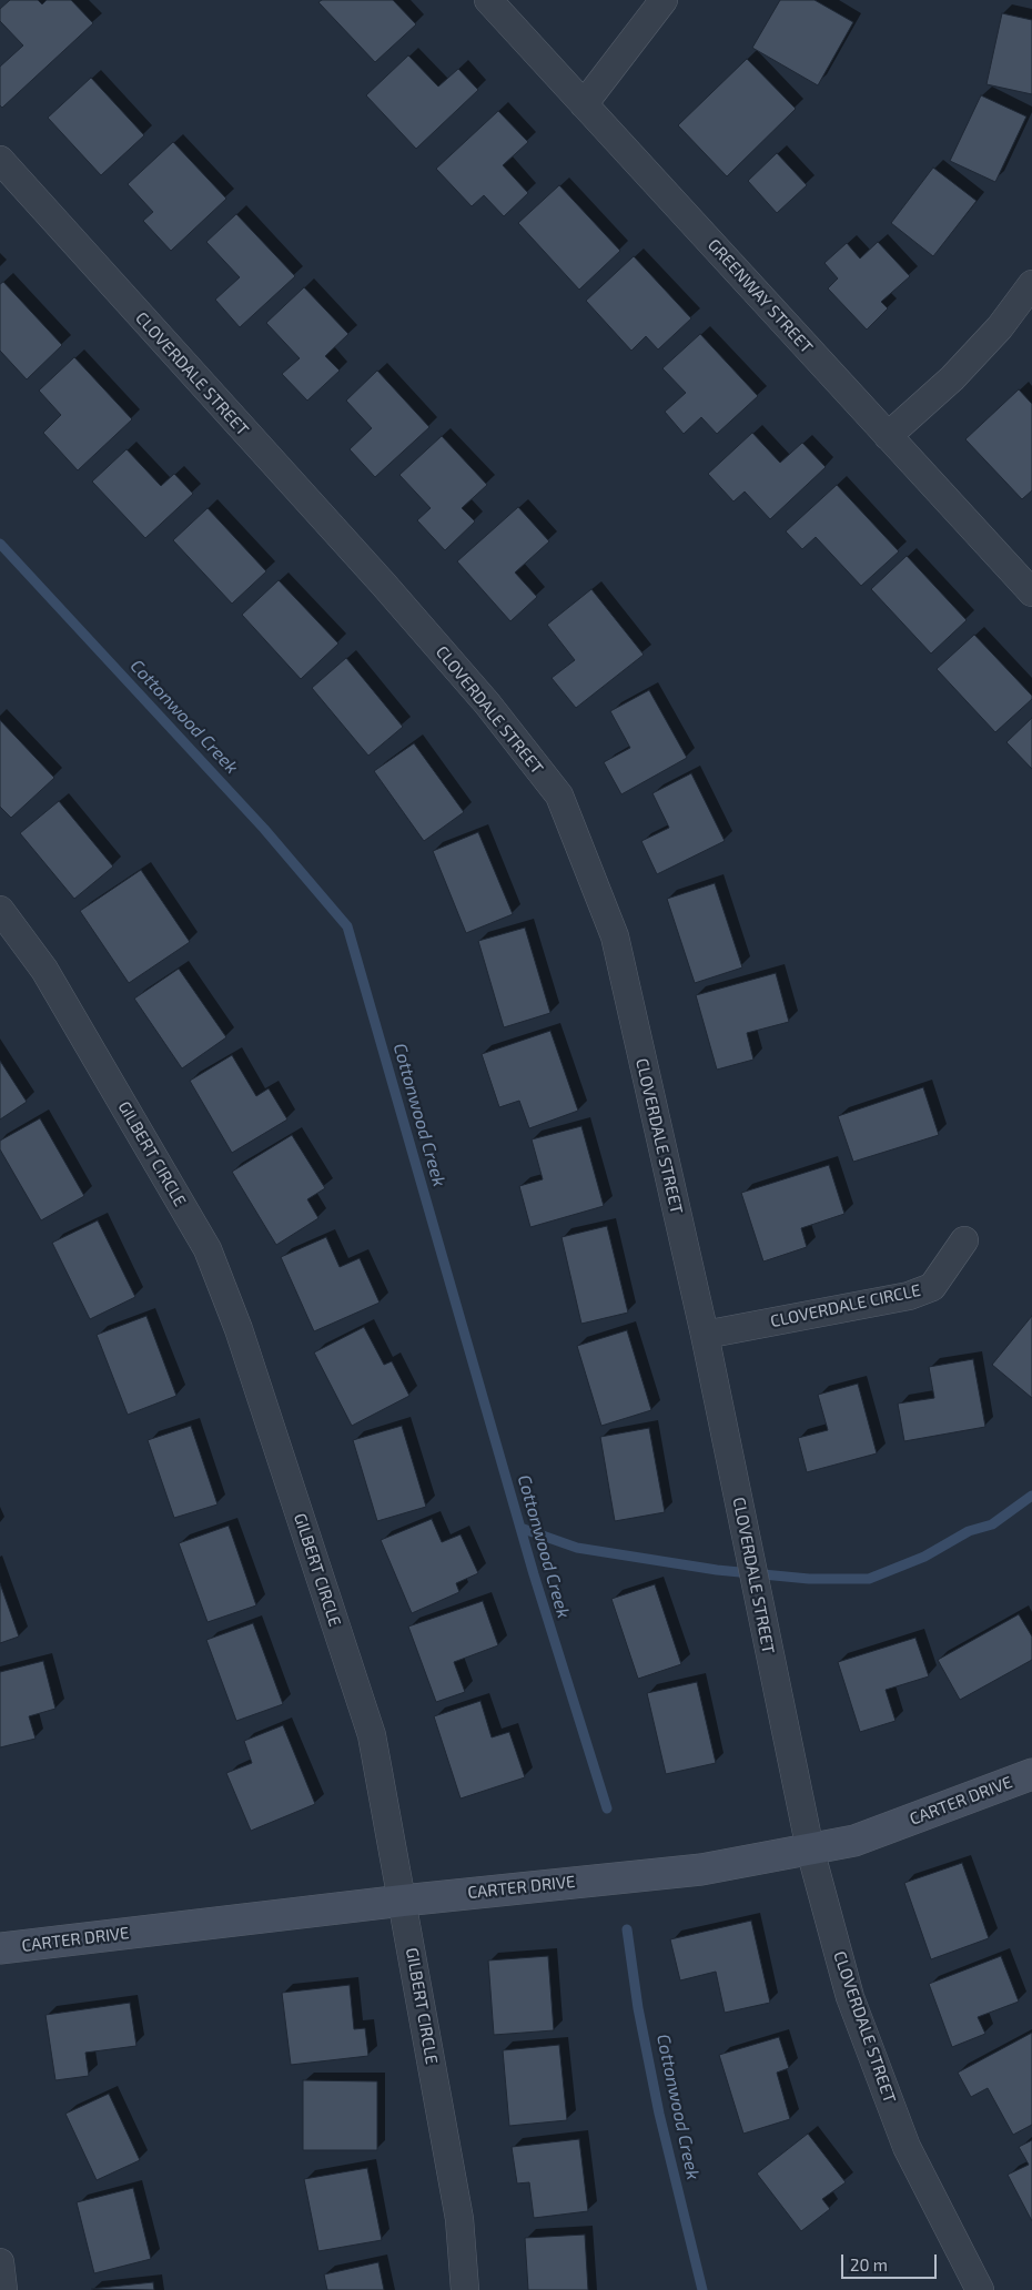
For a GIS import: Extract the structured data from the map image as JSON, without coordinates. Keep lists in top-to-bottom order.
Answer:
{
  "streets": {
    "street": [
      "GREENWAY STREET",
      "CLOVERDALE STREET",
      "GILBERT CIRCLE",
      "CLOVERDALE CIRCLE",
      "CARTER DRIVE"
    ]
  },
  "crossings": [
    ["CLOVERDALE STREET", "CLOVERDALE CIRCLE"],
    ["CLOVERDALE STREET", "CARTER DRIVE"],
    ["GILBERT CIRCLE", "CARTER DRIVE"]
  ],
  "water": ["Cottonwood Creek"],
  "scale_bar": "20 m"
}
